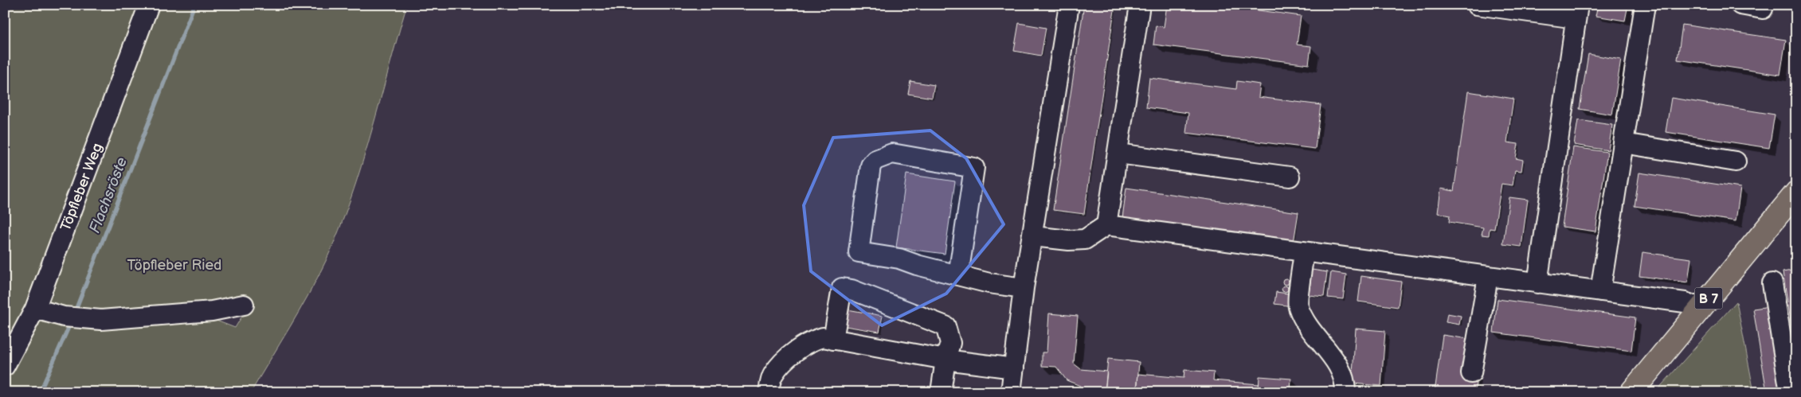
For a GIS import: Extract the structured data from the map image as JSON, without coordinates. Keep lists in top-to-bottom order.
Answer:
{
  "streets": {
    "main road": ["B 7"],
    "lane": ["Töpfleber Weg"]
  },
  "water": ["Flachsröste"],
  "parks": ["Töpfleber Ried"]
}
